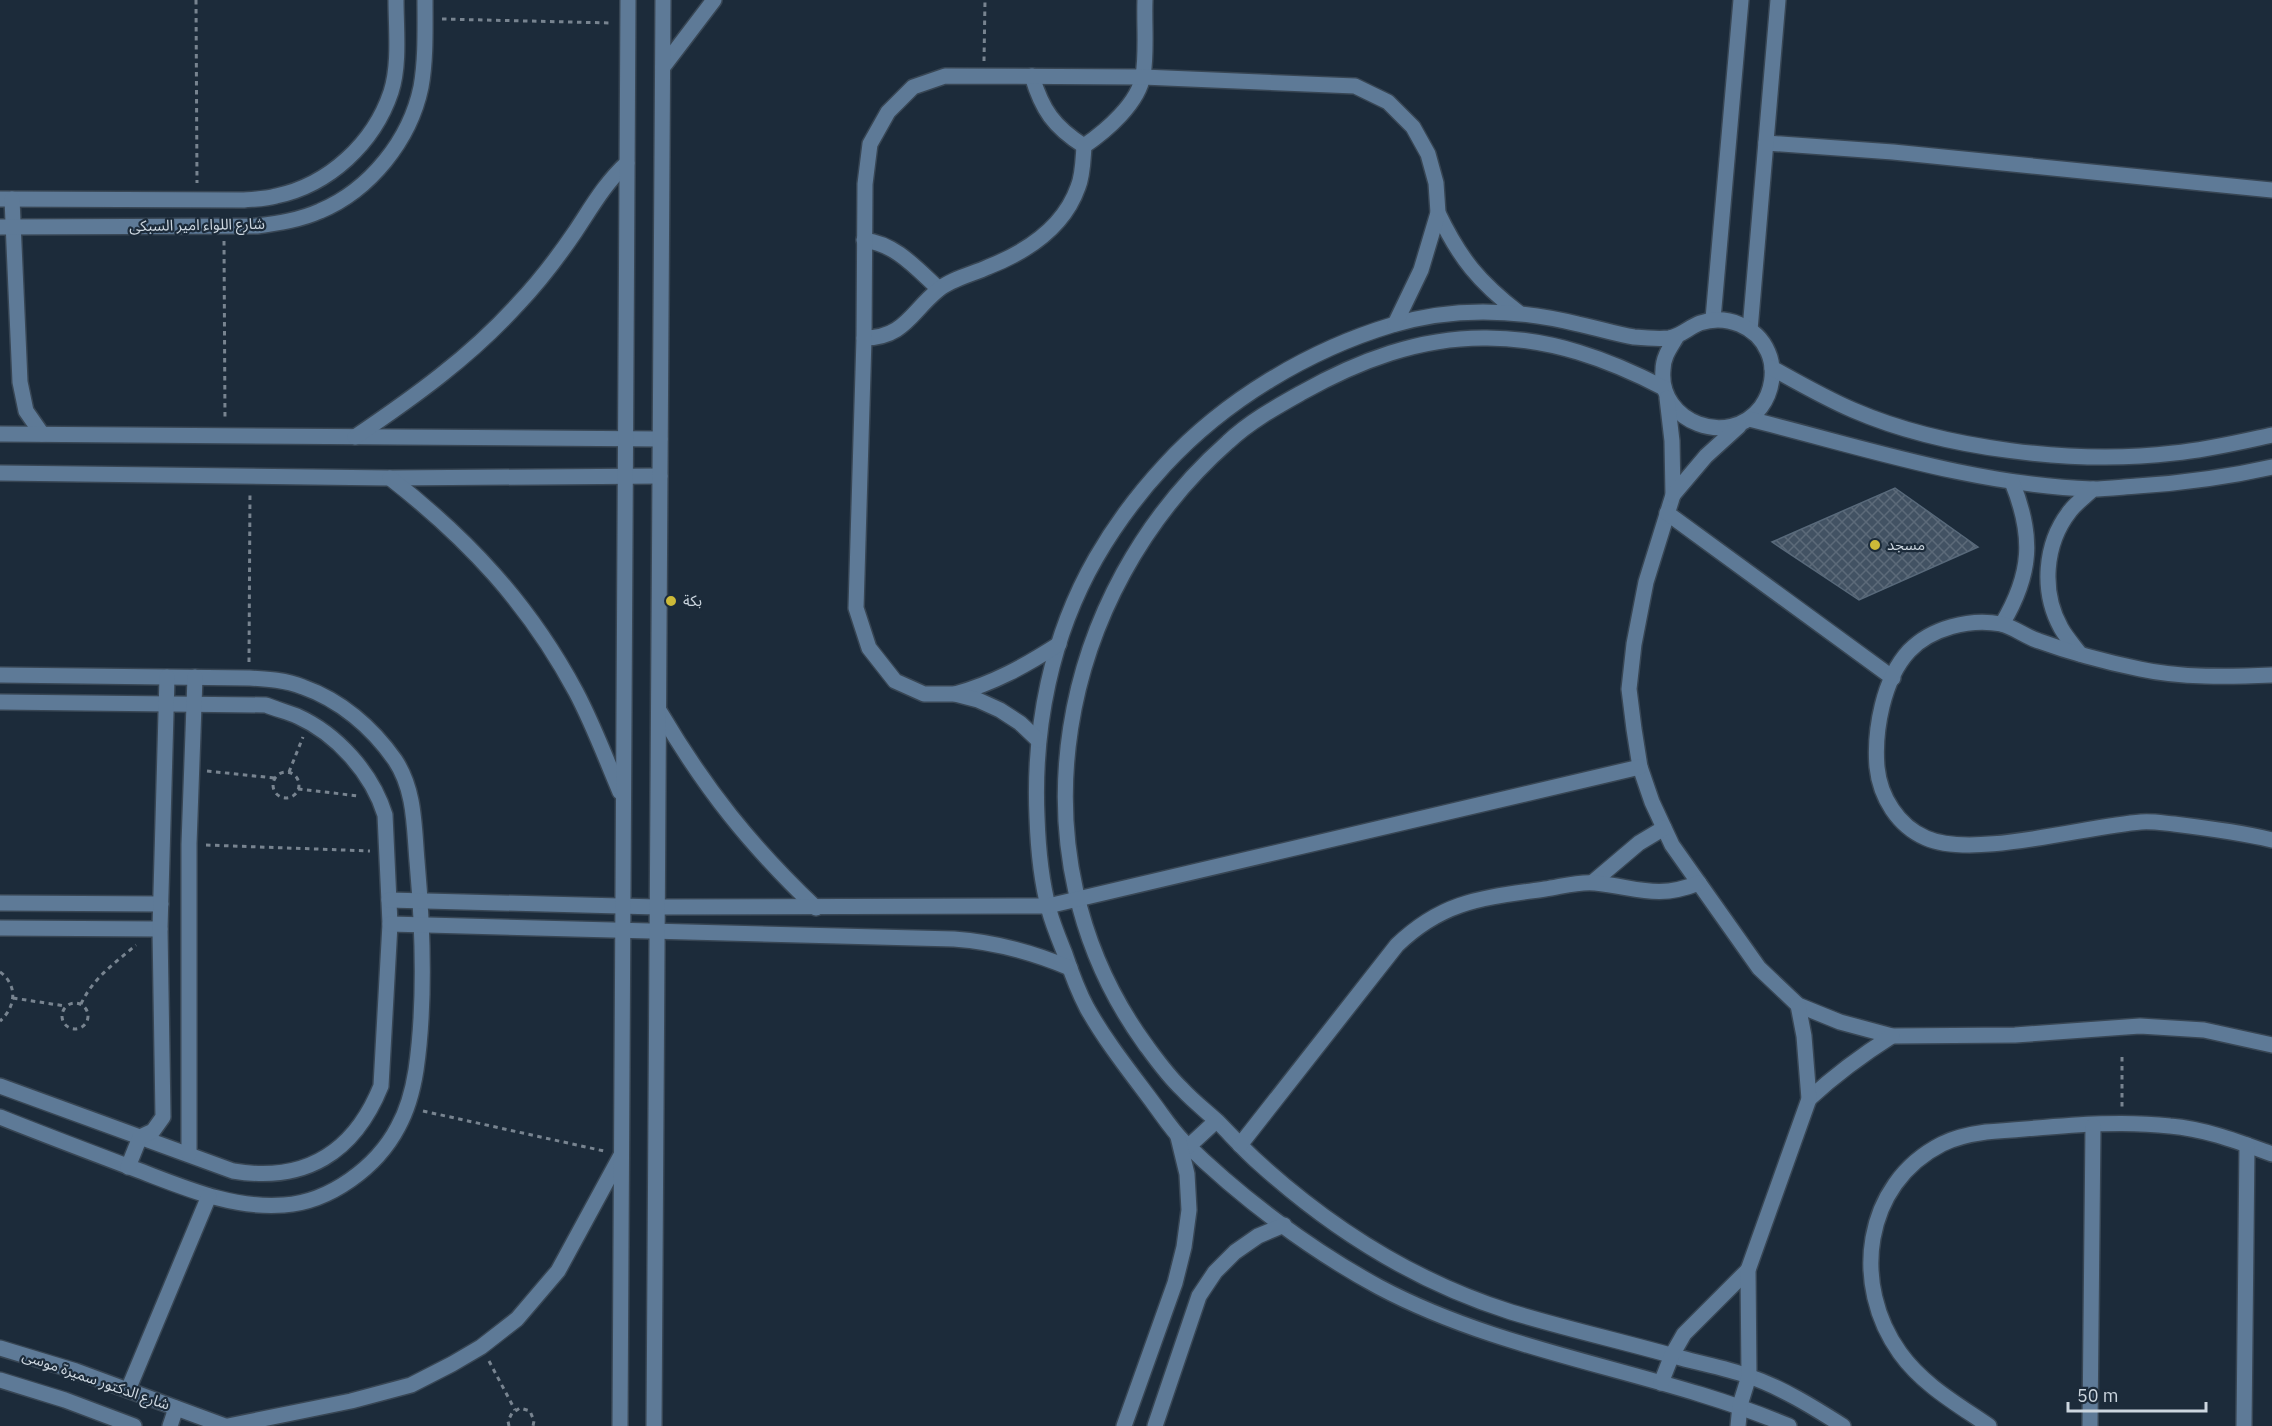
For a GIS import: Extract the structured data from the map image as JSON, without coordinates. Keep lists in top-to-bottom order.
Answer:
{
  "streets": {
    "street": ["شارع اللواء امير السبكى", "شارع الدكتور سميرة موسى"]
  },
  "places": ["مسجد", "بكة"],
  "scale_bar": "50 m"
}
